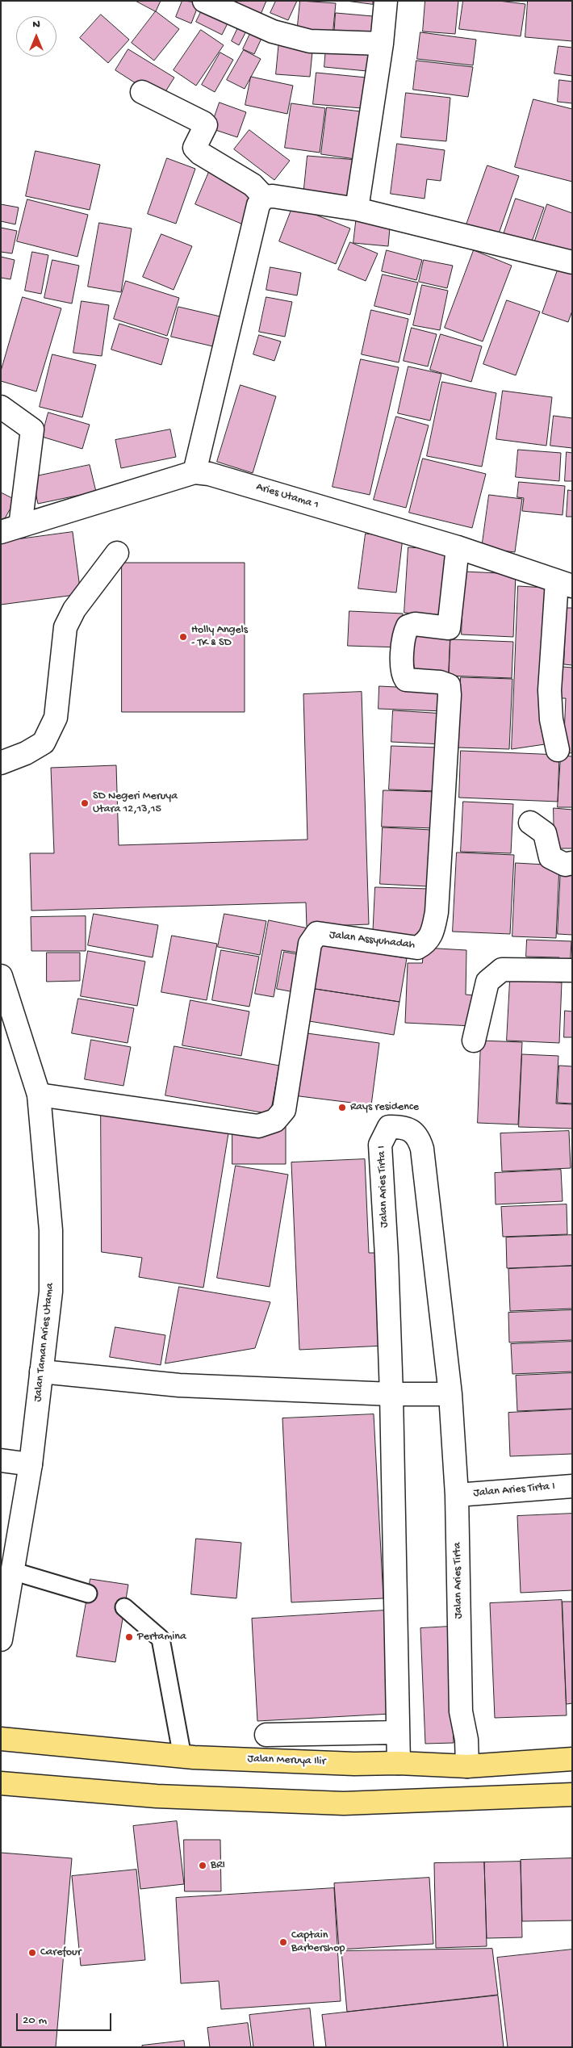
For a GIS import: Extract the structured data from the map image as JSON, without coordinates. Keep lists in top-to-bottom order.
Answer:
{
  "streets": {
    "main road": ["Jalan Meruya Ilir"],
    "street": [
      "Aries Utama 1",
      "Jalan Assyuhadah",
      "Jalan Aries Tirta I",
      "Jalan Taman Aries Utama",
      "Jalan Aries Tirta"
    ]
  },
  "crossings": [
    ["Aries Utama 1", "Jalan Assyuhadah"],
    ["Jalan Assyuhadah", "Jalan Taman Aries Utama"],
    ["Jalan Aries Tirta I", "Jalan Aries Tirta"],
    ["Jalan Aries Tirta", "Jalan Meruya Ilir"]
  ],
  "places": [
    "Holly Angels - TK & SD",
    "SD Negeri Meruya Utara 12,13,15",
    "Rays residence",
    "Pertamina",
    "BRI",
    "Captain Barbershop",
    "Carefour"
  ],
  "scale_bar": "20 m",
  "north": "top"
}
